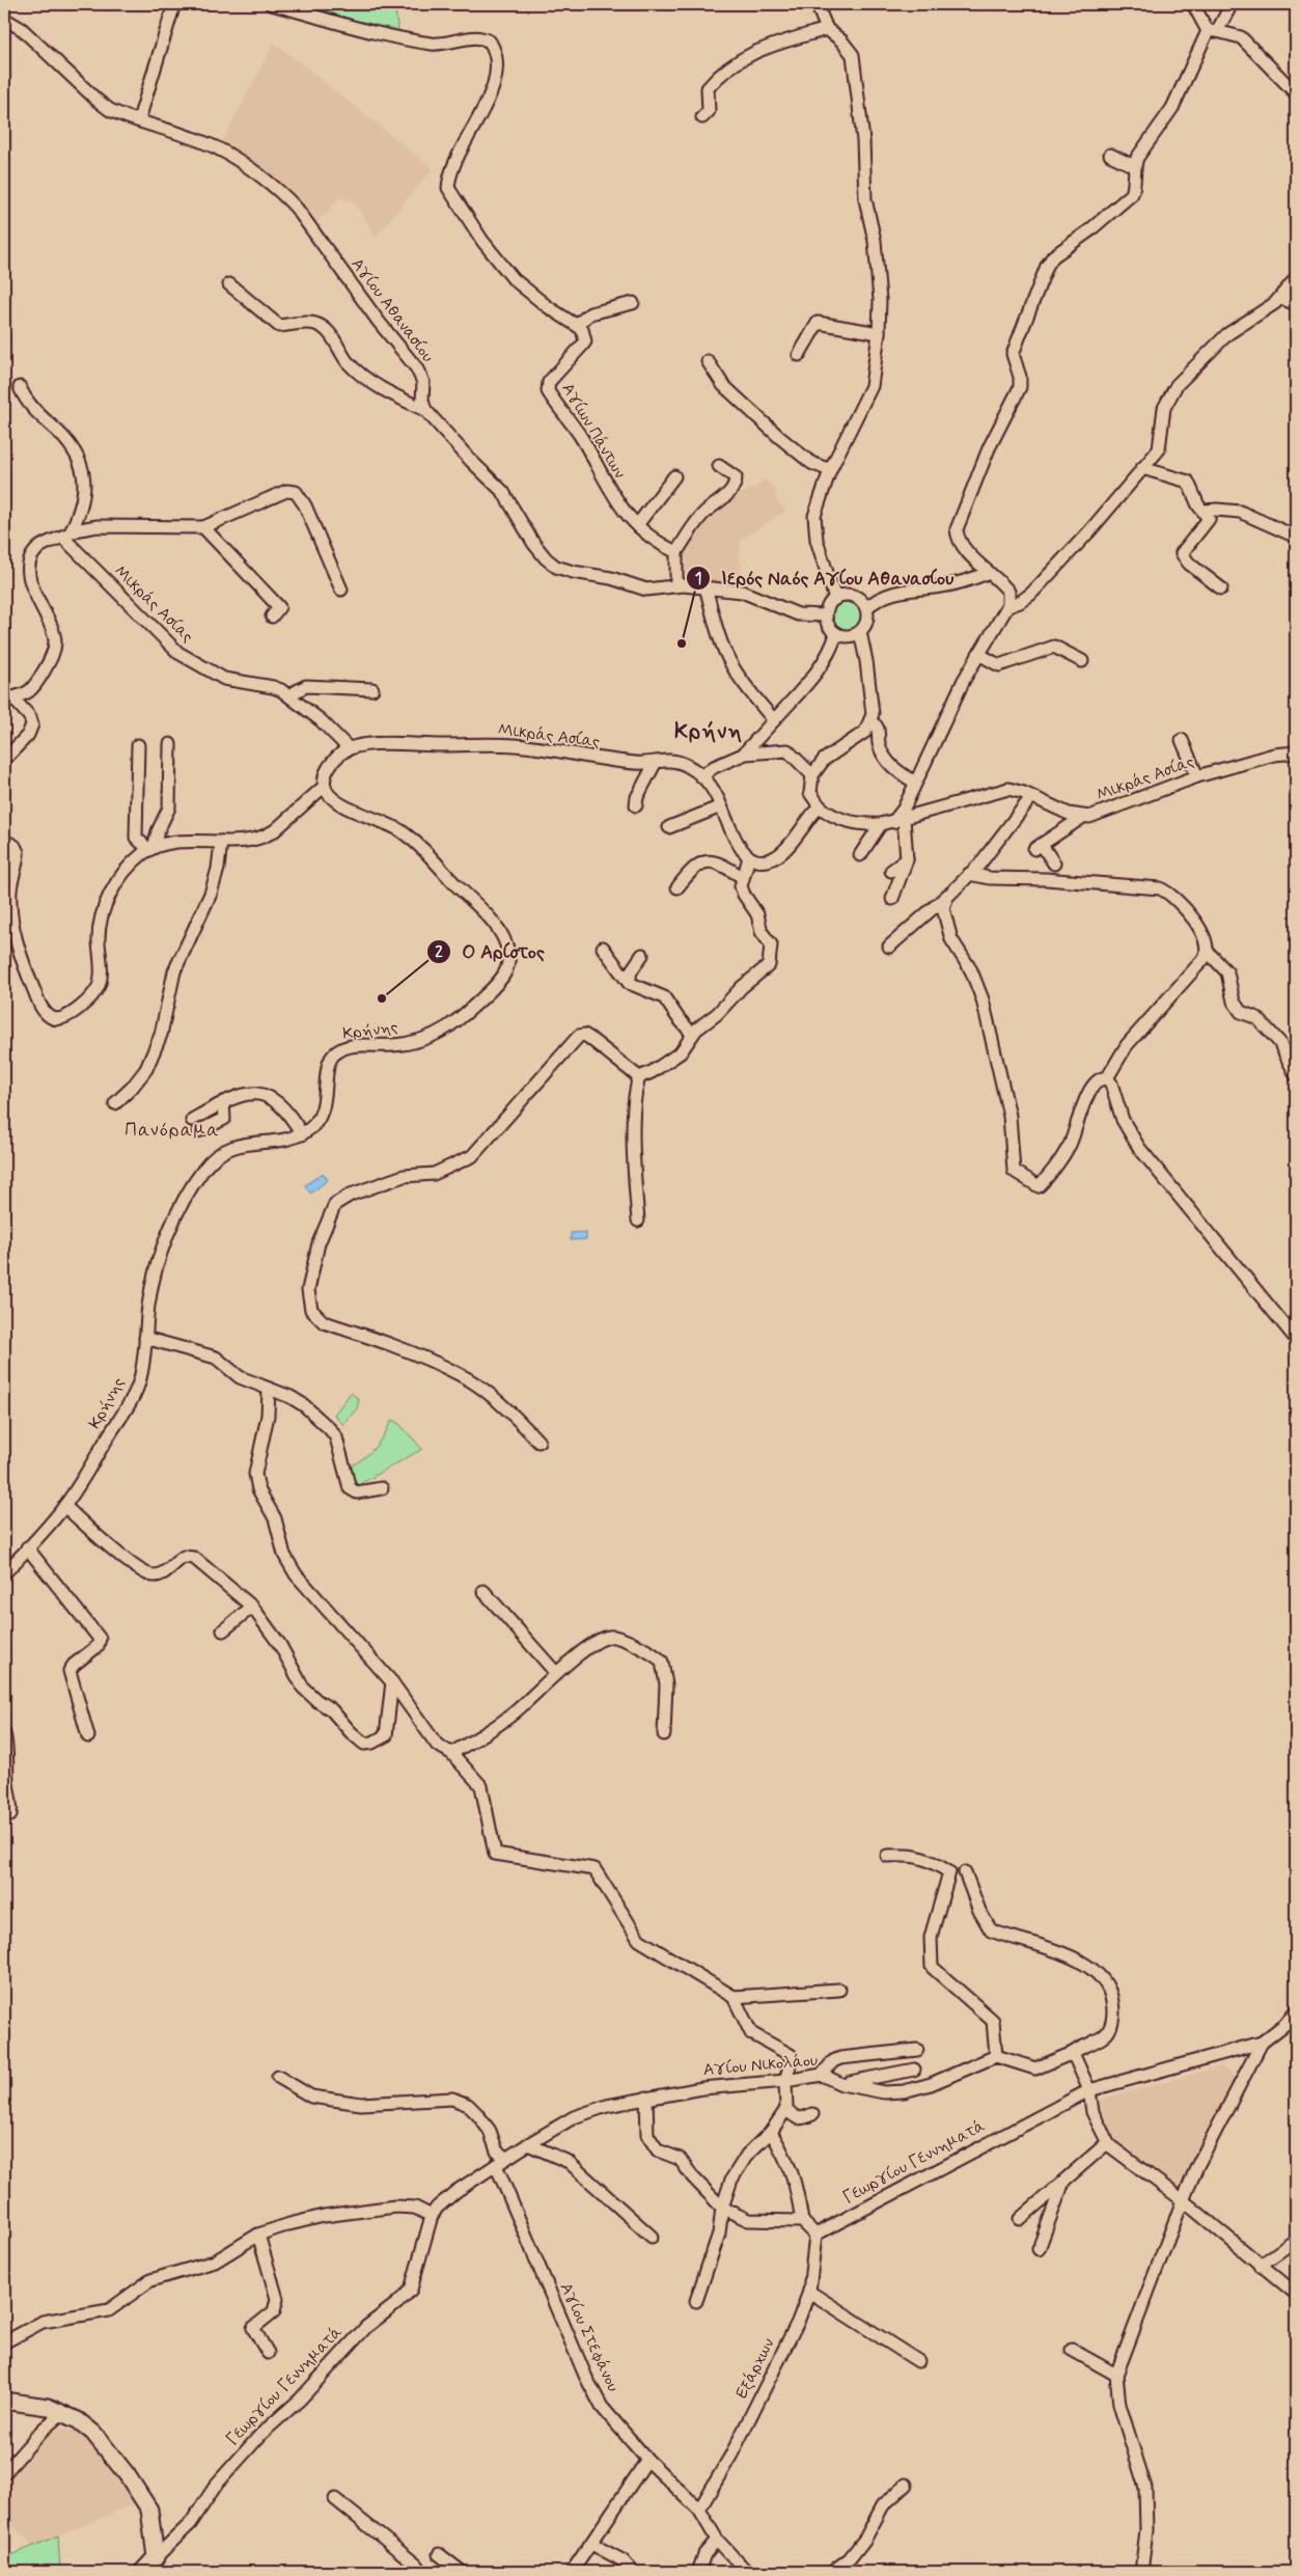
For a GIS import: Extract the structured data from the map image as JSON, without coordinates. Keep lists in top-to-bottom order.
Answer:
{
  "streets": {
    "main road": ["Γεωργίου Γεννηματά"],
    "street": [
      "Αγίου Αθανασίου",
      "Αγίων Πάντων",
      "Μικράς Ασίας",
      "Κρήνης",
      "Αγίου Νικολάου",
      "Αγίου Στεφάνου",
      "Εξάρχων"
    ]
  },
  "crossings": [
    ["Αγίου Νικολάου", "Γεωργίου Γεννηματά"],
    ["Αγίου Νικολάου", "Αγίου Στεφάνου"],
    ["Γεωργίου Γεννηματά", "Εξάρχων"],
    ["Αγίου Στεφάνου", "Εξάρχων"]
  ],
  "districts": ["Κρήνη", "Πανόραμα"],
  "places": ["Ιερός Ναός Αγίου Αθανασίου", "Ο Αρίστος"]
}
